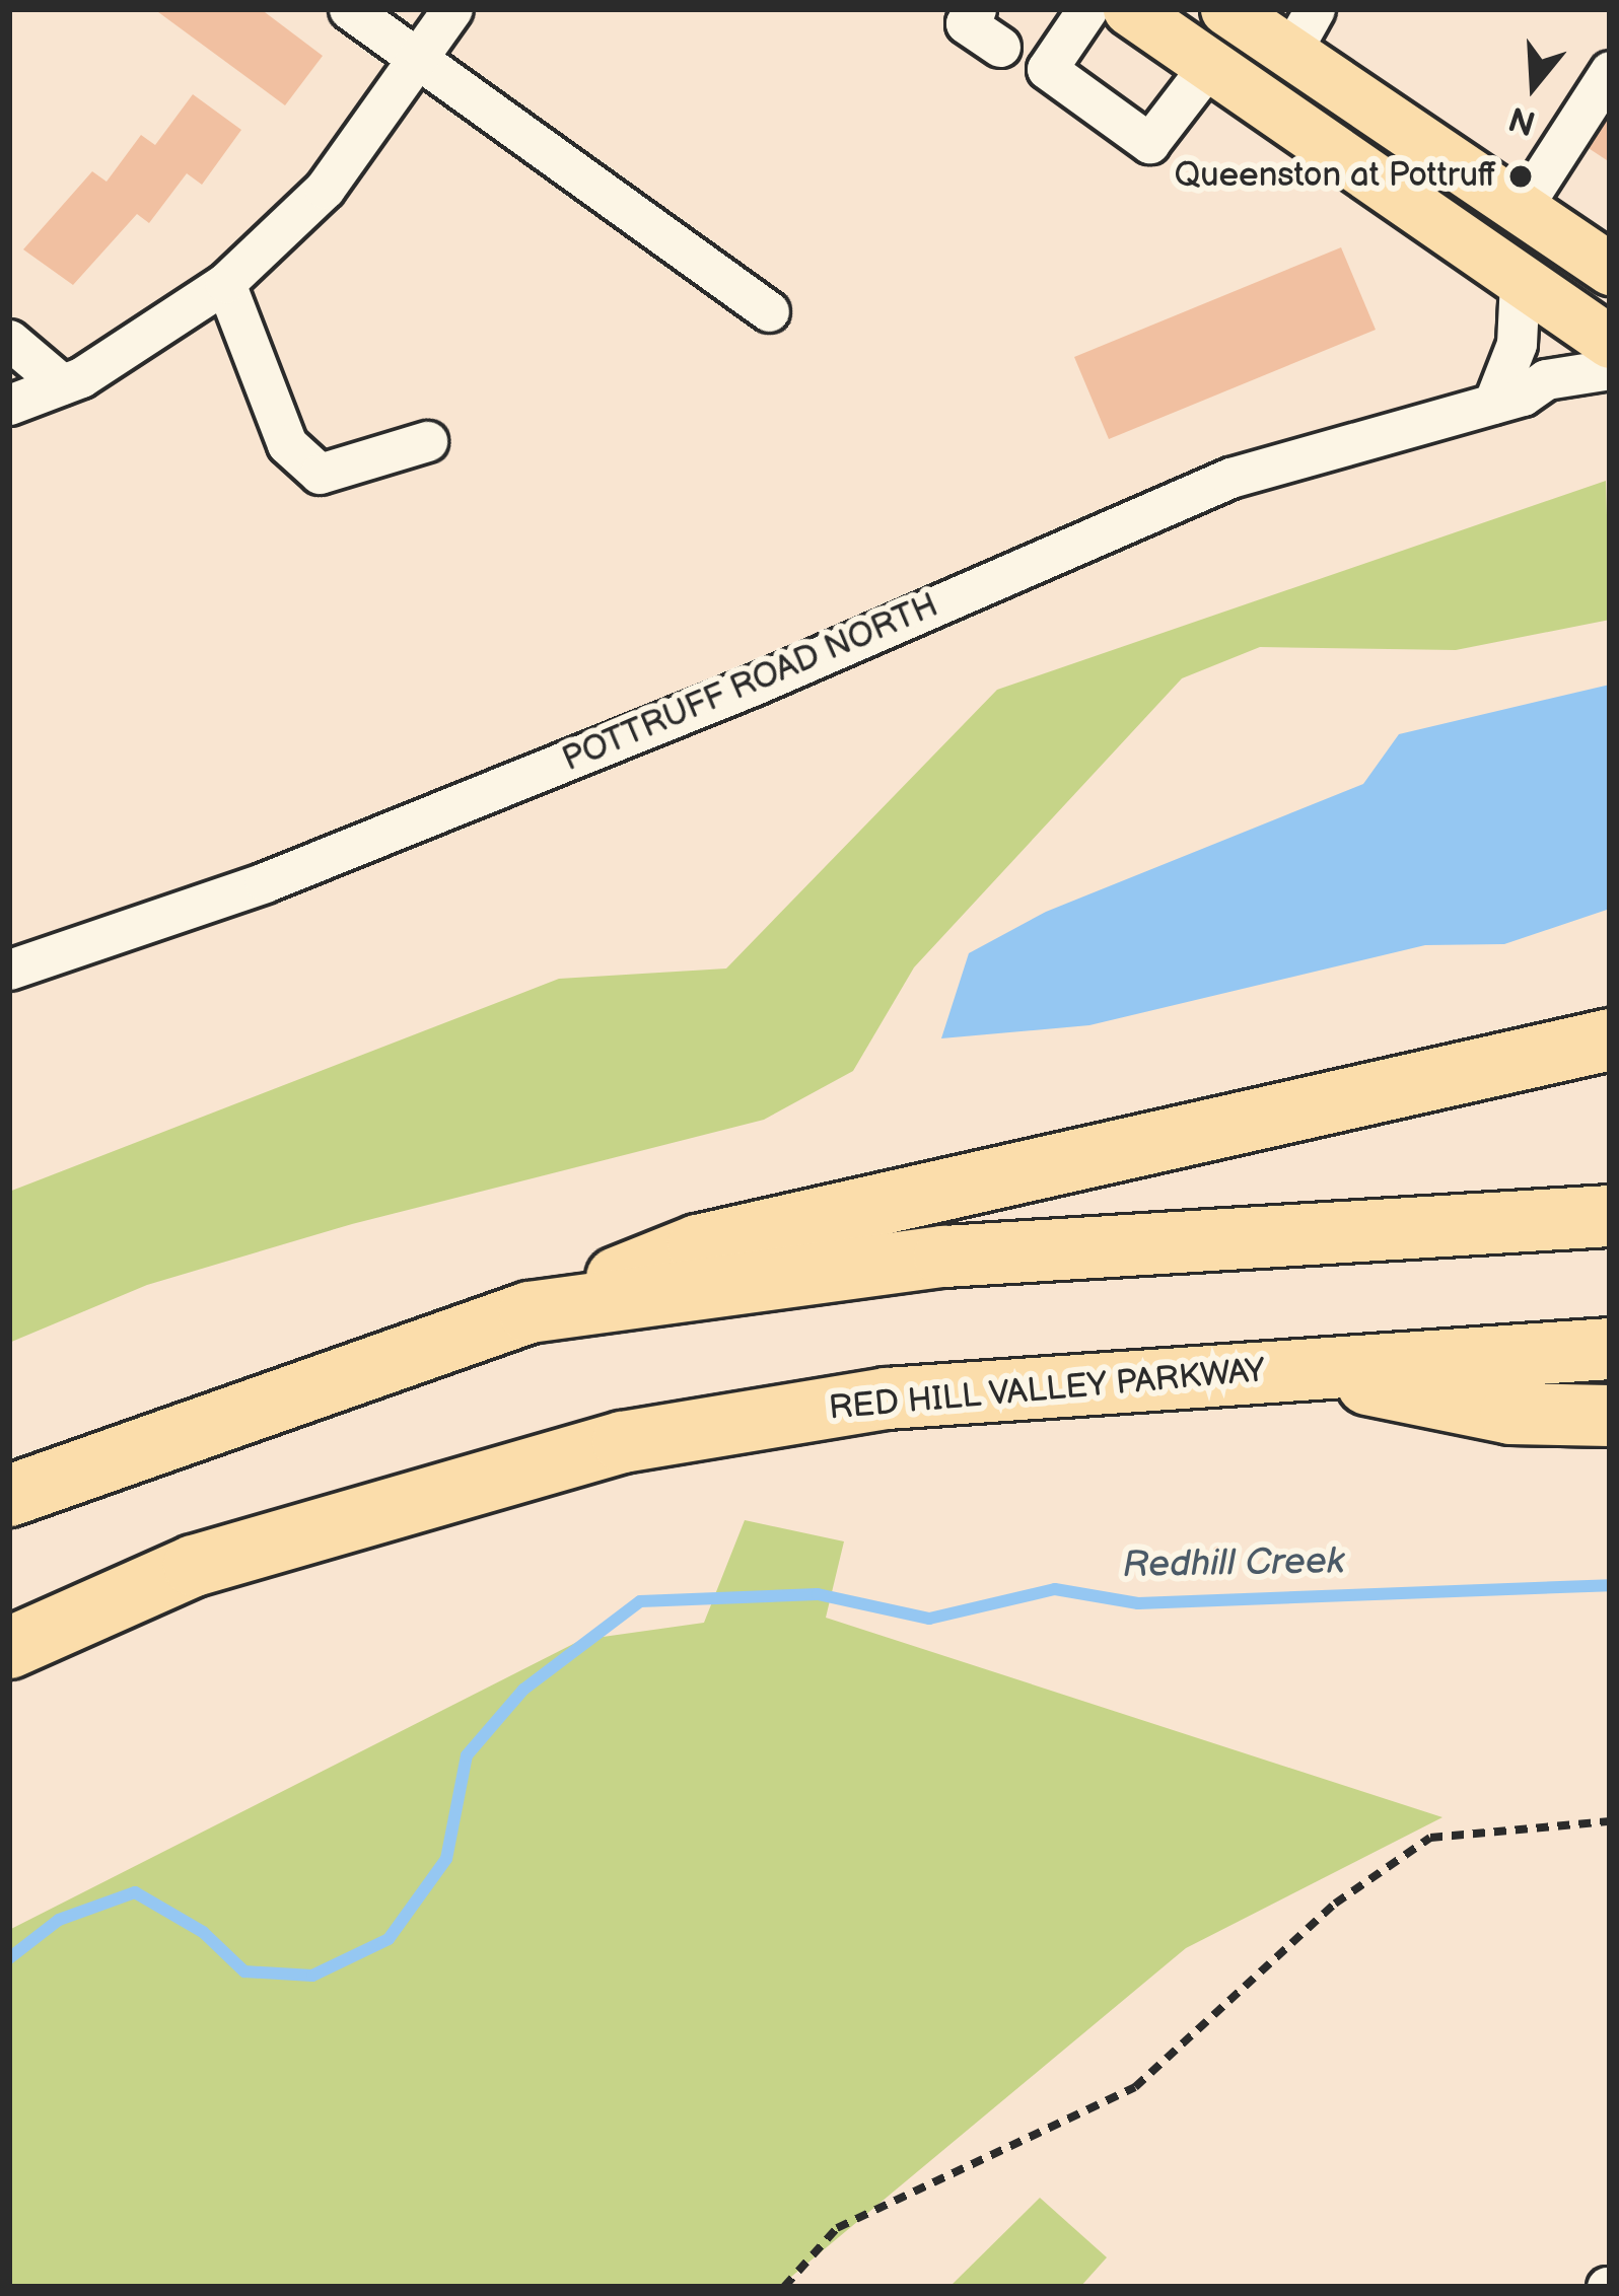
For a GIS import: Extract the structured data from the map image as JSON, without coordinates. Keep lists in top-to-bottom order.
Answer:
{
  "streets": {
    "highway": ["RED HILL VALLEY PARKWAY"],
    "street": ["POTTRUFF ROAD NORTH"]
  },
  "water": ["Redhill Creek"],
  "places": ["Queenston at Pottruff"],
  "north": "bottom"
}
